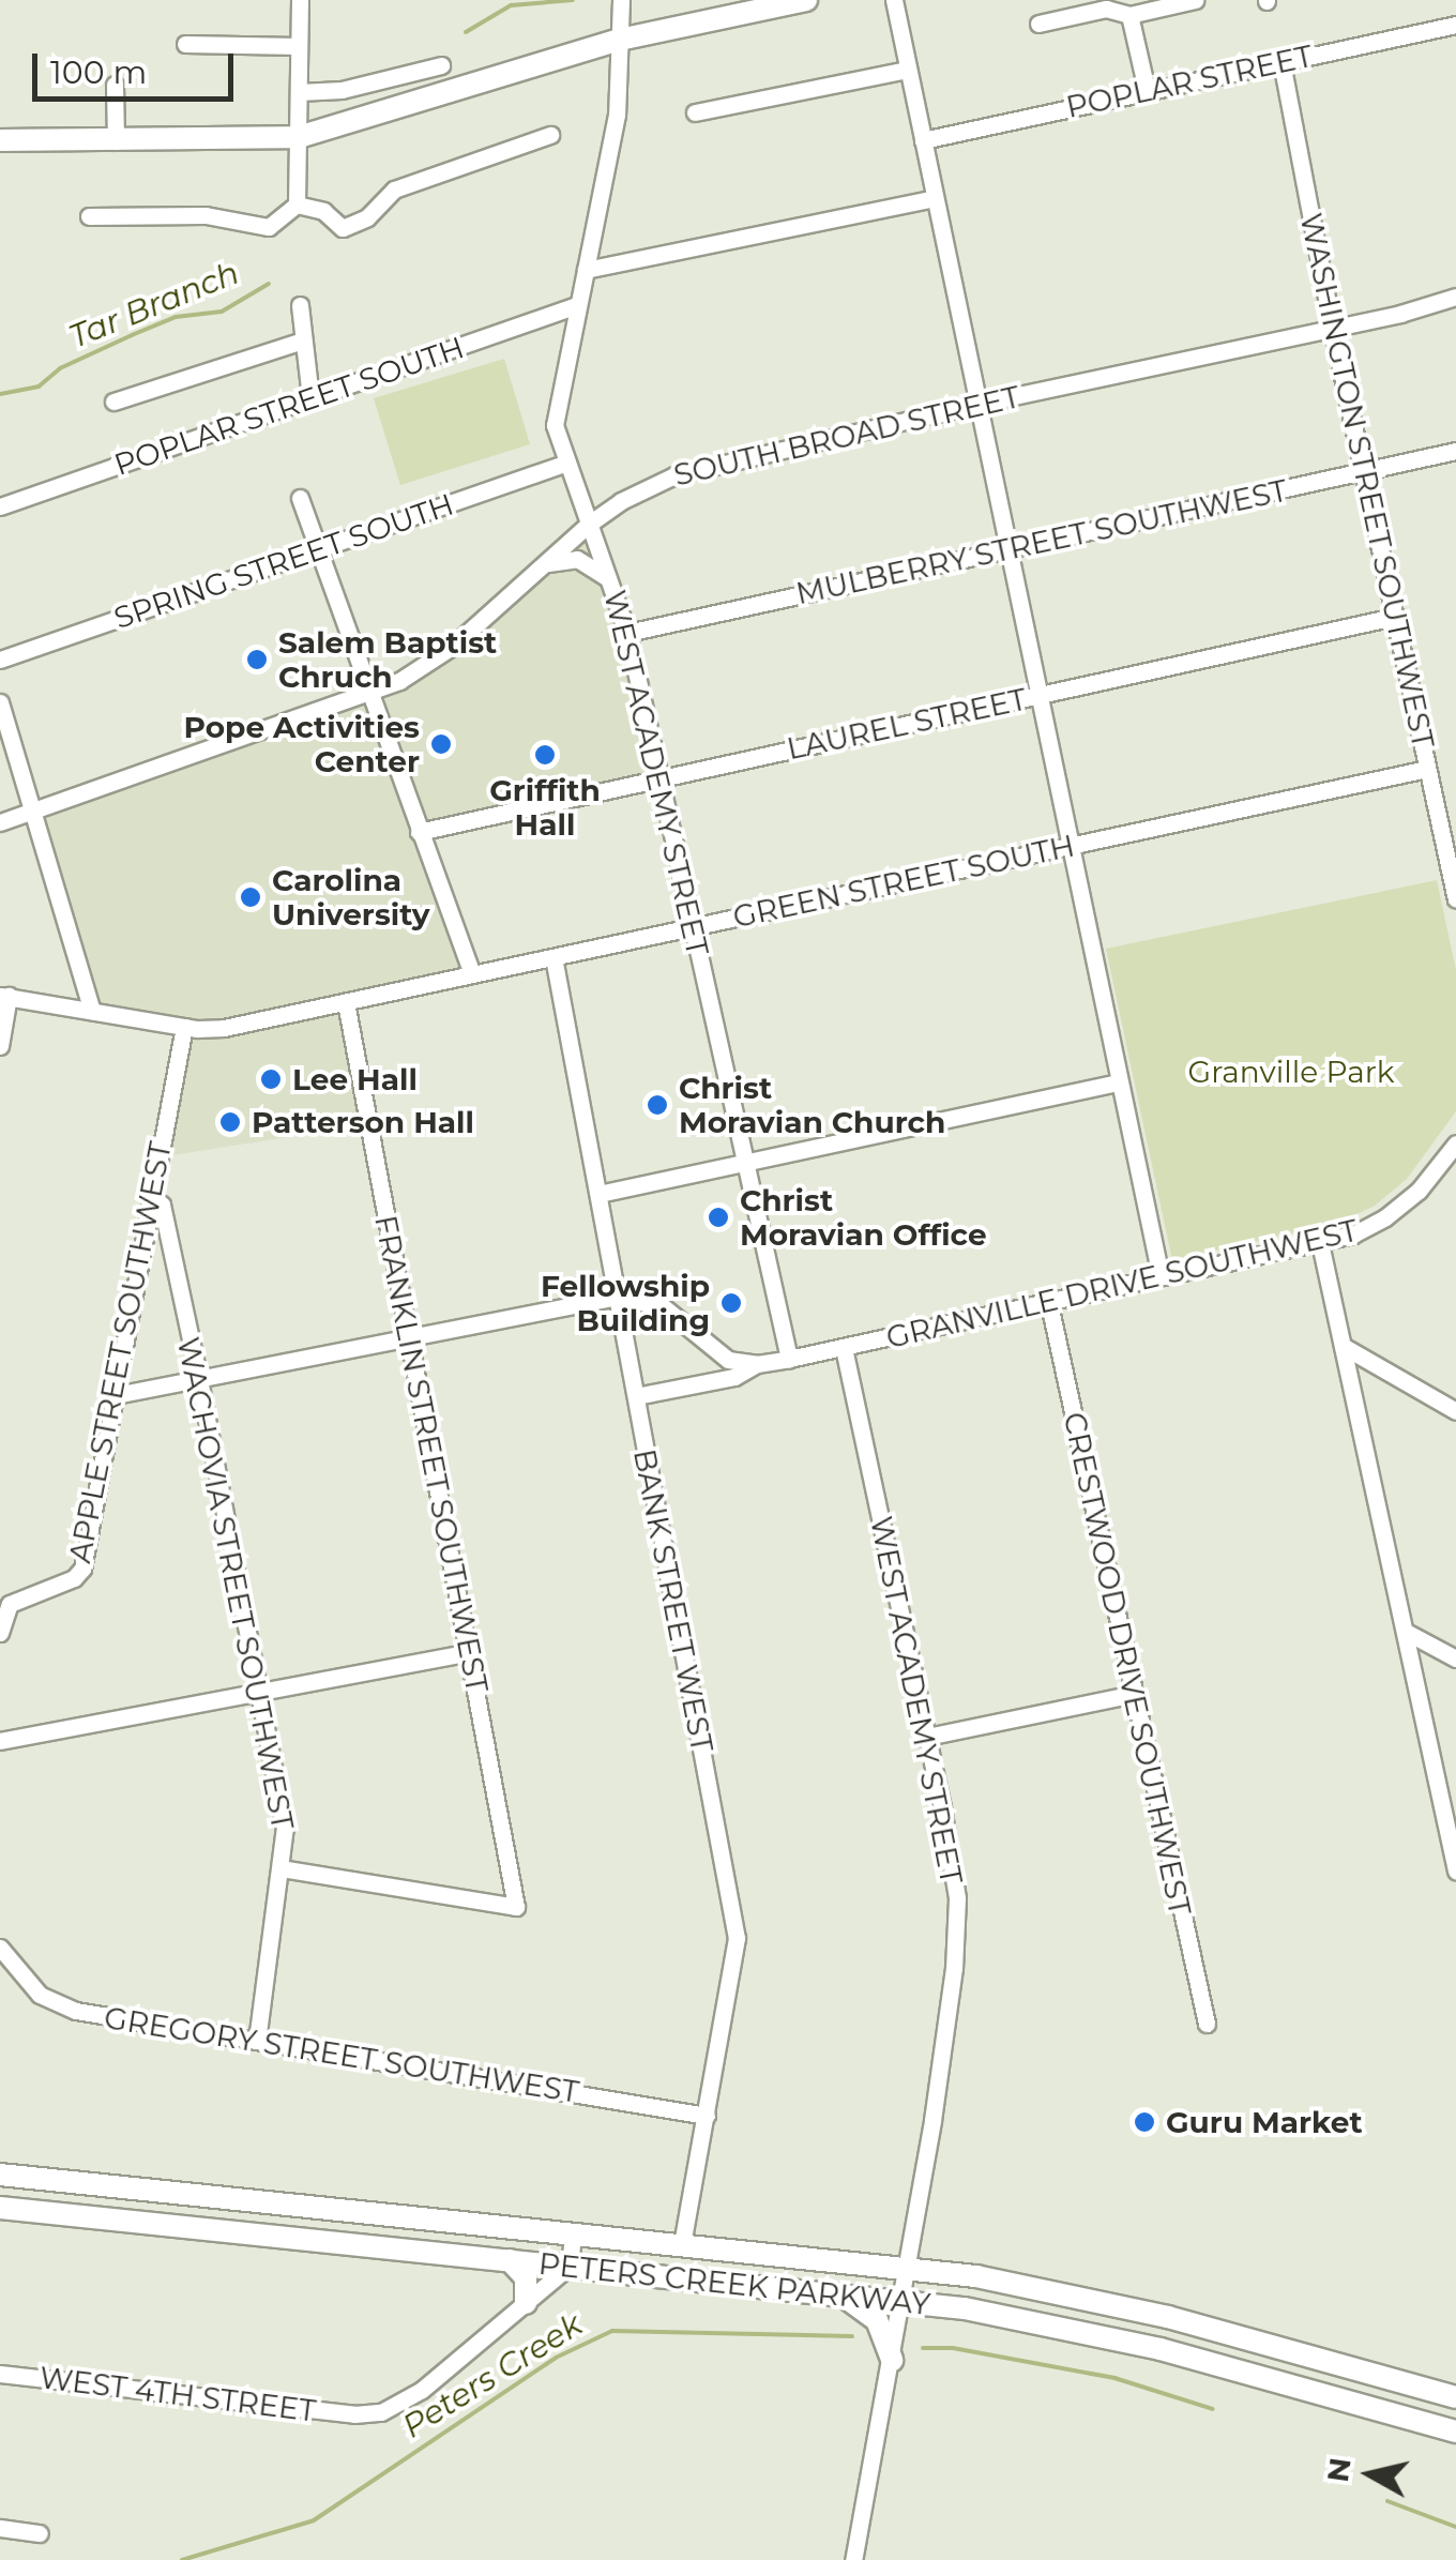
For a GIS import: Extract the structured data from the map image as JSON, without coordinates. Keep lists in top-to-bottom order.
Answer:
{
  "streets": {
    "main road": ["PETERS CREEK PARKWAY"],
    "street": [
      "POPLAR STREET",
      "POPLAR STREET SOUTH",
      "SOUTH BROAD STREET",
      "WASHINGTON STREET SOUTHWEST",
      "MULBERRY STREET SOUTHWEST",
      "SPRING STREET SOUTH",
      "LAUREL STREET",
      "WEST ACADEMY STREET",
      "GREEN STREET SOUTH",
      "GRANVILLE DRIVE SOUTHWEST",
      "APPLE STREET SOUTHWEST",
      "FRANKLIN STREET SOUTHWEST",
      "WACHOVIA STREET SOUTHWEST",
      "BANK STREET WEST",
      "CRESTWOOD DRIVE SOUTHWEST",
      "GREGORY STREET SOUTHWEST",
      "WEST 4TH STREET"
    ]
  },
  "crossings": [
    ["POPLAR STREET", "WASHINGTON STREET SOUTHWEST"],
    ["POPLAR STREET SOUTH", "WEST ACADEMY STREET"],
    ["SOUTH BROAD STREET", "WASHINGTON STREET SOUTHWEST"],
    ["SOUTH BROAD STREET", "WEST ACADEMY STREET"],
    ["WASHINGTON STREET SOUTHWEST", "MULBERRY STREET SOUTHWEST"],
    ["WASHINGTON STREET SOUTHWEST", "LAUREL STREET"],
    ["WASHINGTON STREET SOUTHWEST", "GREEN STREET SOUTH"],
    ["MULBERRY STREET SOUTHWEST", "WEST ACADEMY STREET"],
    ["SPRING STREET SOUTH", "WEST ACADEMY STREET"],
    ["LAUREL STREET", "WEST ACADEMY STREET"],
    ["WEST ACADEMY STREET", "GREEN STREET SOUTH"],
    ["WEST ACADEMY STREET", "GRANVILLE DRIVE SOUTHWEST"],
    ["WEST ACADEMY STREET", "PETERS CREEK PARKWAY"],
    ["GREEN STREET SOUTH", "APPLE STREET SOUTHWEST"],
    ["GREEN STREET SOUTH", "FRANKLIN STREET SOUTHWEST"],
    ["GREEN STREET SOUTH", "BANK STREET WEST"],
    ["GRANVILLE DRIVE SOUTHWEST", "BANK STREET WEST"],
    ["GRANVILLE DRIVE SOUTHWEST", "CRESTWOOD DRIVE SOUTHWEST"],
    ["APPLE STREET SOUTHWEST", "WACHOVIA STREET SOUTHWEST"],
    ["FRANKLIN STREET SOUTHWEST", "WACHOVIA STREET SOUTHWEST"],
    ["WACHOVIA STREET SOUTHWEST", "GREGORY STREET SOUTHWEST"],
    ["BANK STREET WEST", "GREGORY STREET SOUTHWEST"],
    ["BANK STREET WEST", "PETERS CREEK PARKWAY"]
  ],
  "water": ["Tar Branch", "Peters Creek"],
  "parks": ["Granville Park"],
  "places": [
    "Salem Baptist Chruch",
    "Pope Activities Center",
    "Griffith Hall",
    "Carolina University",
    "Lee Hall",
    "Christ Moravian Church",
    "Patterson Hall",
    "Christ Moravian Office",
    "Fellowship Building",
    "Guru Market"
  ],
  "scale_bar": "100 m",
  "north": "left"
}
